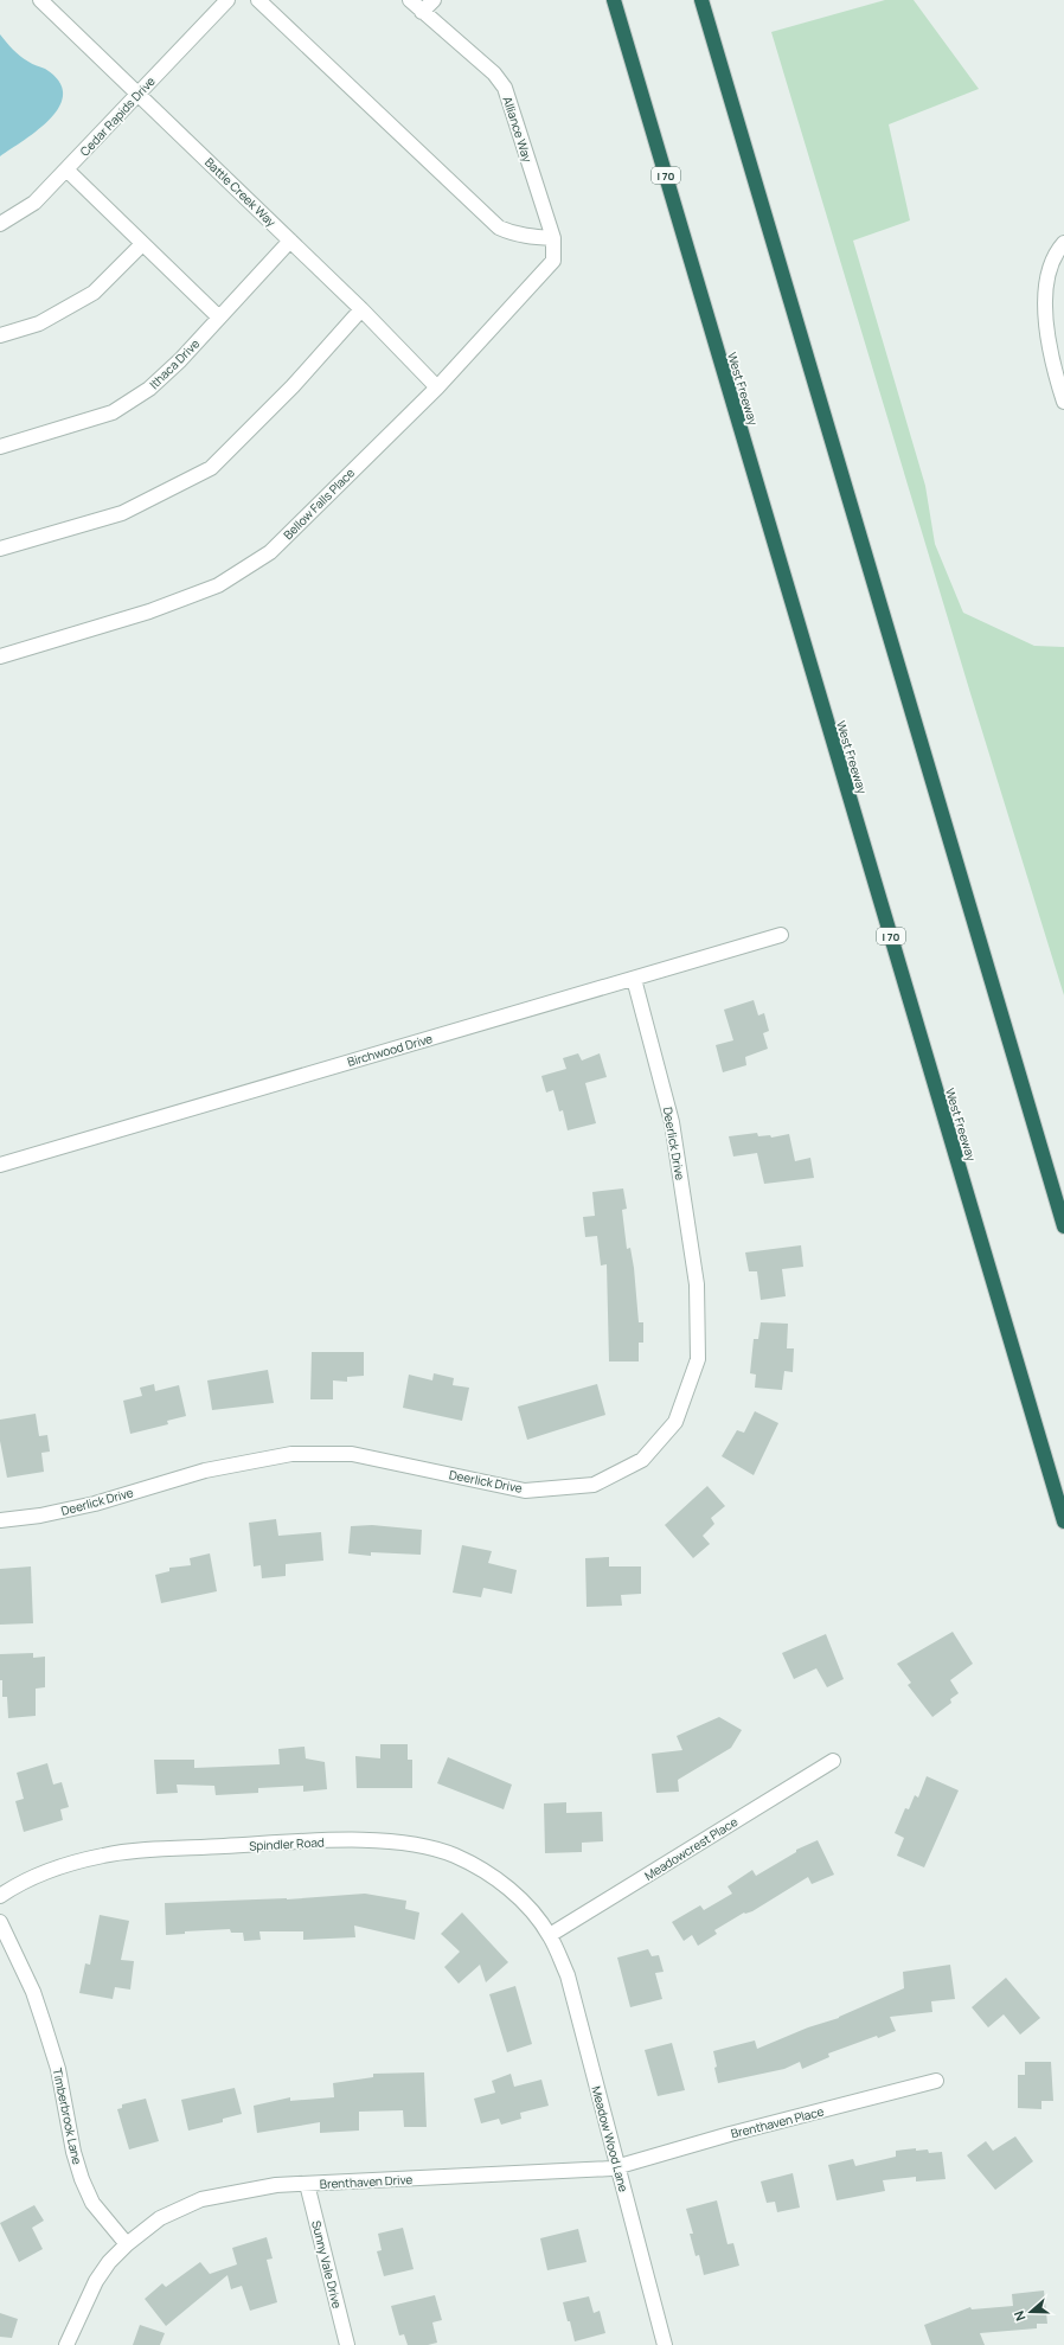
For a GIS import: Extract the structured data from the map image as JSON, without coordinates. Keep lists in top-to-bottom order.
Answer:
{
  "streets": {
    "highway": ["I 70", "West Freeway"],
    "street": [
      "Cedar Rapids Drive",
      "Alliance Way",
      "Battle Creek Way",
      "Ithaca Drive",
      "Bellow Falls Place",
      "Birchwood Drive",
      "Deerlick Drive",
      "Spindler Road",
      "Meadowcrest Place",
      "Timberbrook Lane",
      "Brenthaven Place",
      "Meadow Wood Lane",
      "Brenthaven Drive",
      "Sunny Vale Drive"
    ]
  },
  "crossings": [
    ["Cedar Rapids Drive", "Battle Creek Way"],
    ["Alliance Way", "Bellow Falls Place"],
    ["Battle Creek Way", "Ithaca Drive"],
    ["Battle Creek Way", "Bellow Falls Place"],
    ["Birchwood Drive", "Deerlick Drive"],
    ["Spindler Road", "Meadowcrest Place"],
    ["Spindler Road", "Meadow Wood Lane"],
    ["Meadowcrest Place", "Meadow Wood Lane"],
    ["Timberbrook Lane", "Brenthaven Drive"],
    ["Brenthaven Place", "Meadow Wood Lane"],
    ["Brenthaven Place", "Brenthaven Drive"],
    ["Meadow Wood Lane", "Brenthaven Drive"],
    ["Brenthaven Drive", "Sunny Vale Drive"]
  ],
  "north": "left"
}
